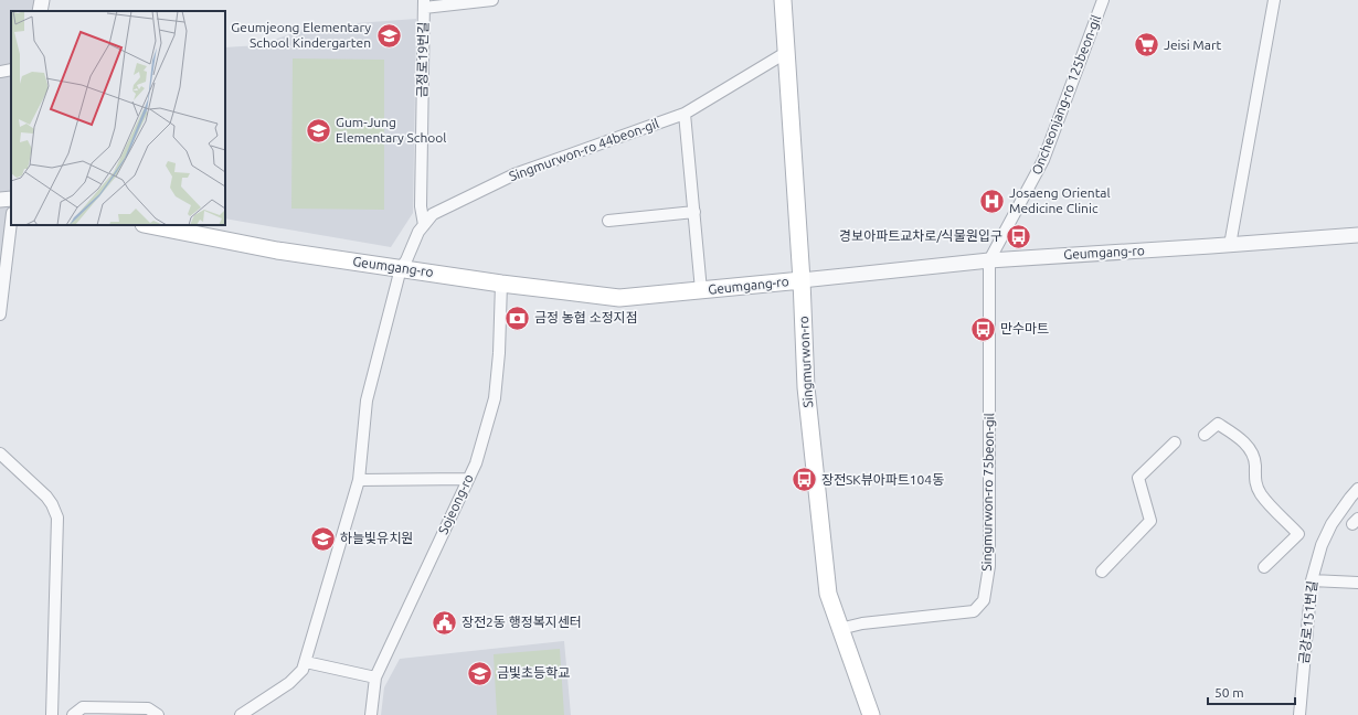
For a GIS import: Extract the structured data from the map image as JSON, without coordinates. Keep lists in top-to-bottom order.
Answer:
{
  "streets": {
    "main road": ["Geumgang-ro", "Singmurwon-ro"],
    "street": [
      "금정로19번길",
      "Oncheonjang-ro 125beon-gil",
      "Singmurwon-ro 44beon-gil",
      "Singmurwon-ro 75beon-gil",
      "Sojeong-ro",
      "금강로151번길"
    ]
  },
  "crossings": [
    ["금정로19번길", "Singmurwon-ro 44beon-gil"],
    ["Oncheonjang-ro 125beon-gil", "Geumgang-ro"],
    ["Oncheonjang-ro 125beon-gil", "Singmurwon-ro 75beon-gil"],
    ["Singmurwon-ro 44beon-gil", "Geumgang-ro"],
    ["Singmurwon-ro 44beon-gil", "Singmurwon-ro"],
    ["Geumgang-ro", "Singmurwon-ro"],
    ["Geumgang-ro", "Singmurwon-ro 75beon-gil"],
    ["Geumgang-ro", "Sojeong-ro"],
    ["Singmurwon-ro", "Singmurwon-ro 75beon-gil"]
  ],
  "places": {
    "school or university": [
      "Geumjeong Elementary School Kindergarten",
      "Gum-Jung Elementary School",
      "하늘빛유치원",
      "금빛초등학교"
    ],
    "supermarket": ["Jeisi Mart"],
    "hospital": ["Josaeng Oriental Medicine Clinic"],
    "bus stop": ["경보아파트교차로/식물원입구", "만수마트", "장전SK뷰아파트104동"],
    "bank": ["금정 농협 소정지점"],
    "public building": ["장전2동 행정복지센터"]
  },
  "scale_bar": "50 m"
}
